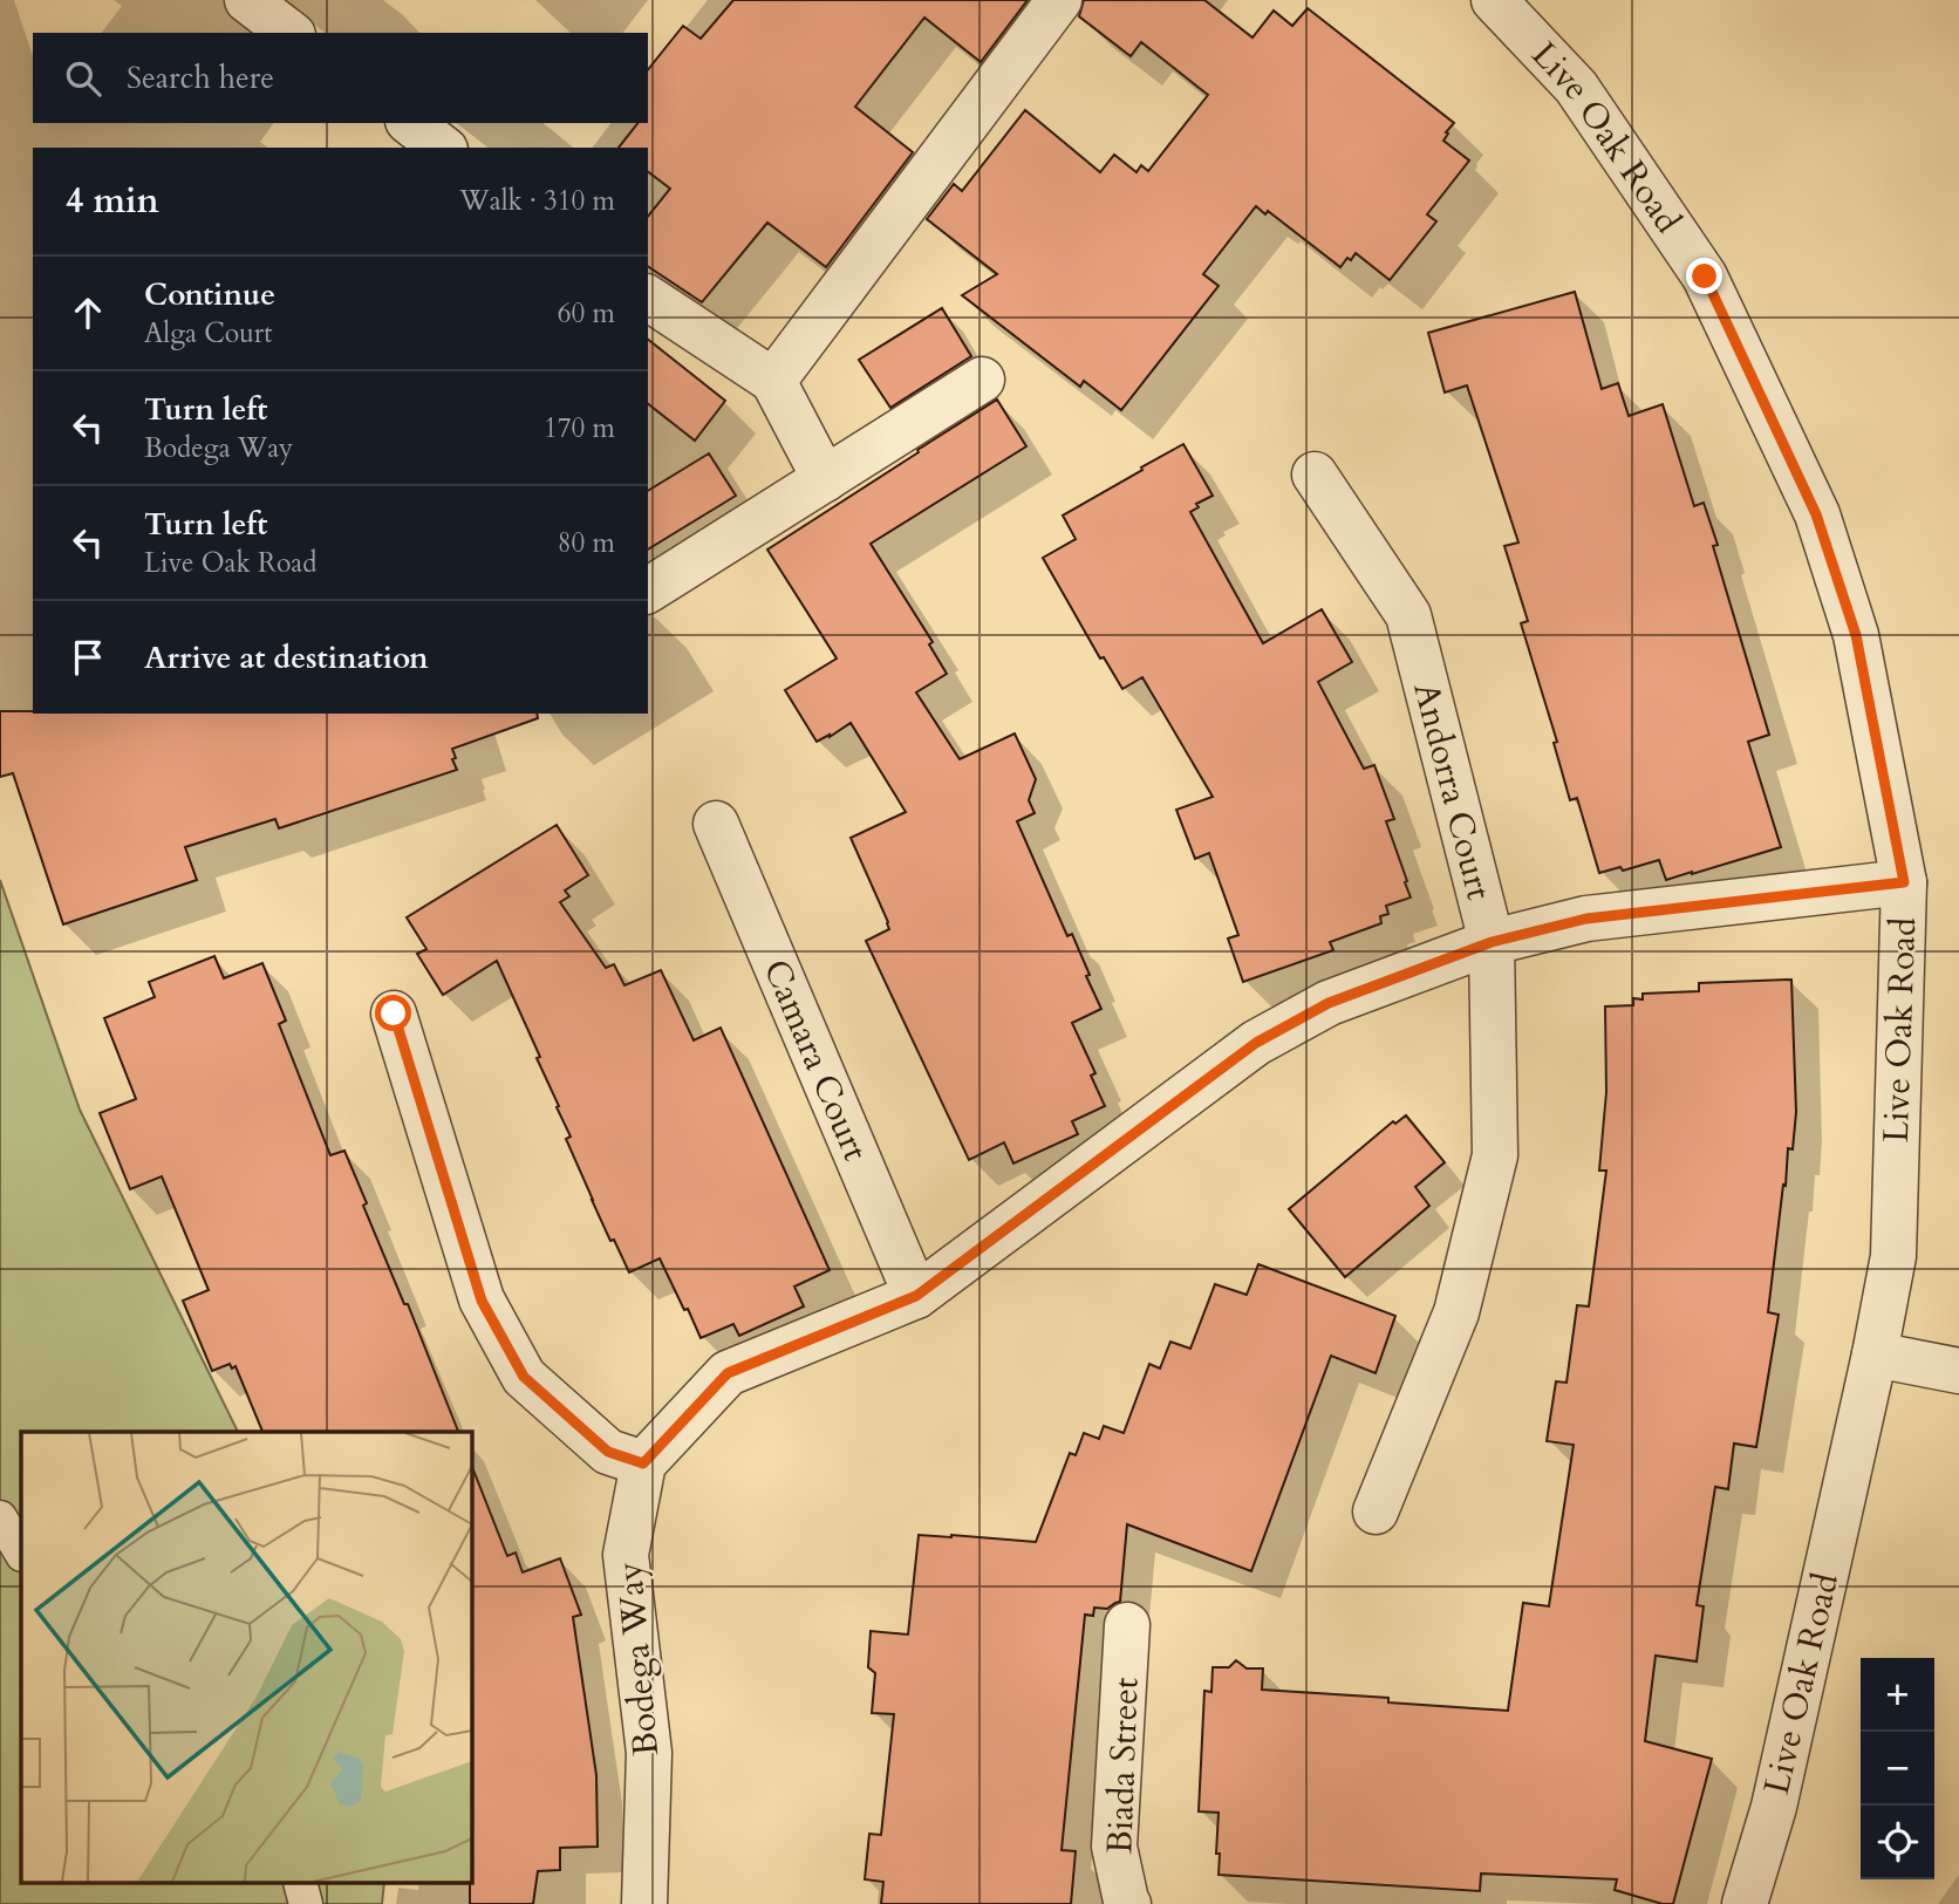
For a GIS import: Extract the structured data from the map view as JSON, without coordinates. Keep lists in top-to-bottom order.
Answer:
{
  "streets": {
    "street": [
      "Live Oak Road",
      "Andorra Court",
      "Camara Court",
      "Bodega Way",
      "Biada Street"
    ]
  },
  "page": {
    "search": "Search here",
    "heading": ["4 min", "Walk · 310 m"],
    "list": [
      ["Continue", "Alga Court", "60 m"],
      ["Turn left", "Bodega Way", "170 m"],
      ["Turn left", "Live Oak Road", "80 m"],
      "Arrive at destination"
    ],
    "map_buttons": ["+", "−"]
  }
}
